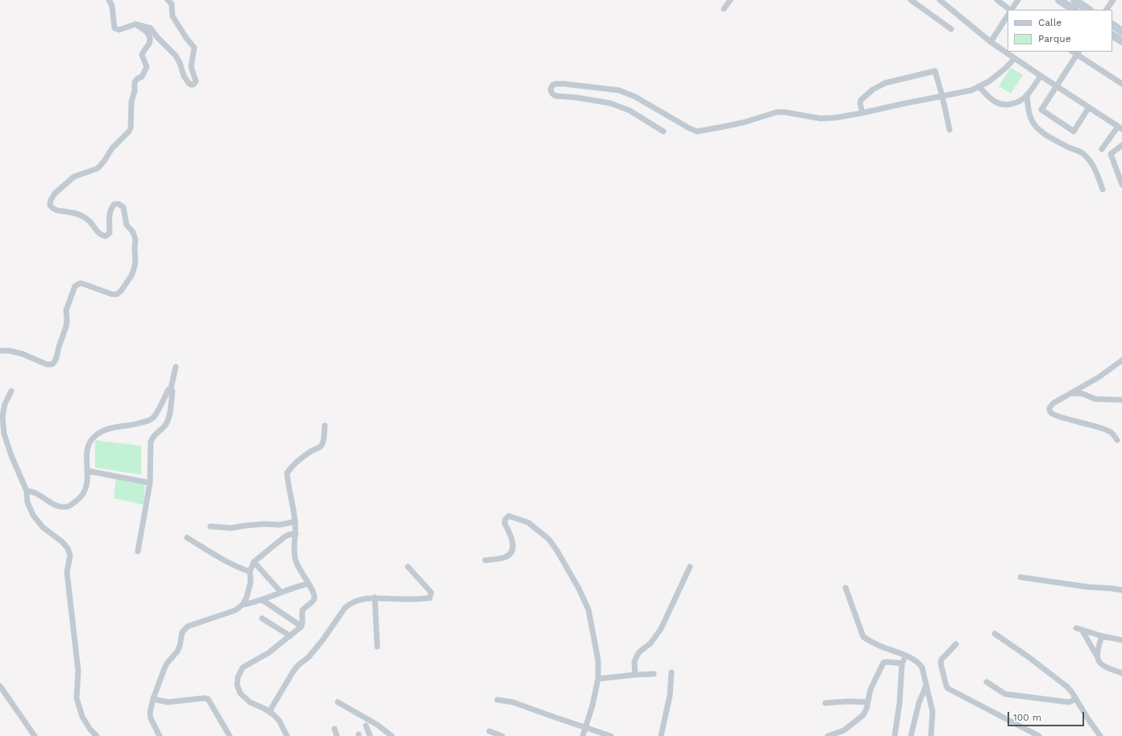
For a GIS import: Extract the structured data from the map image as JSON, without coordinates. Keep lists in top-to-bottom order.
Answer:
{
  "legend": ["Calle", "Parque"],
  "scale_bar": "100 m"
}
